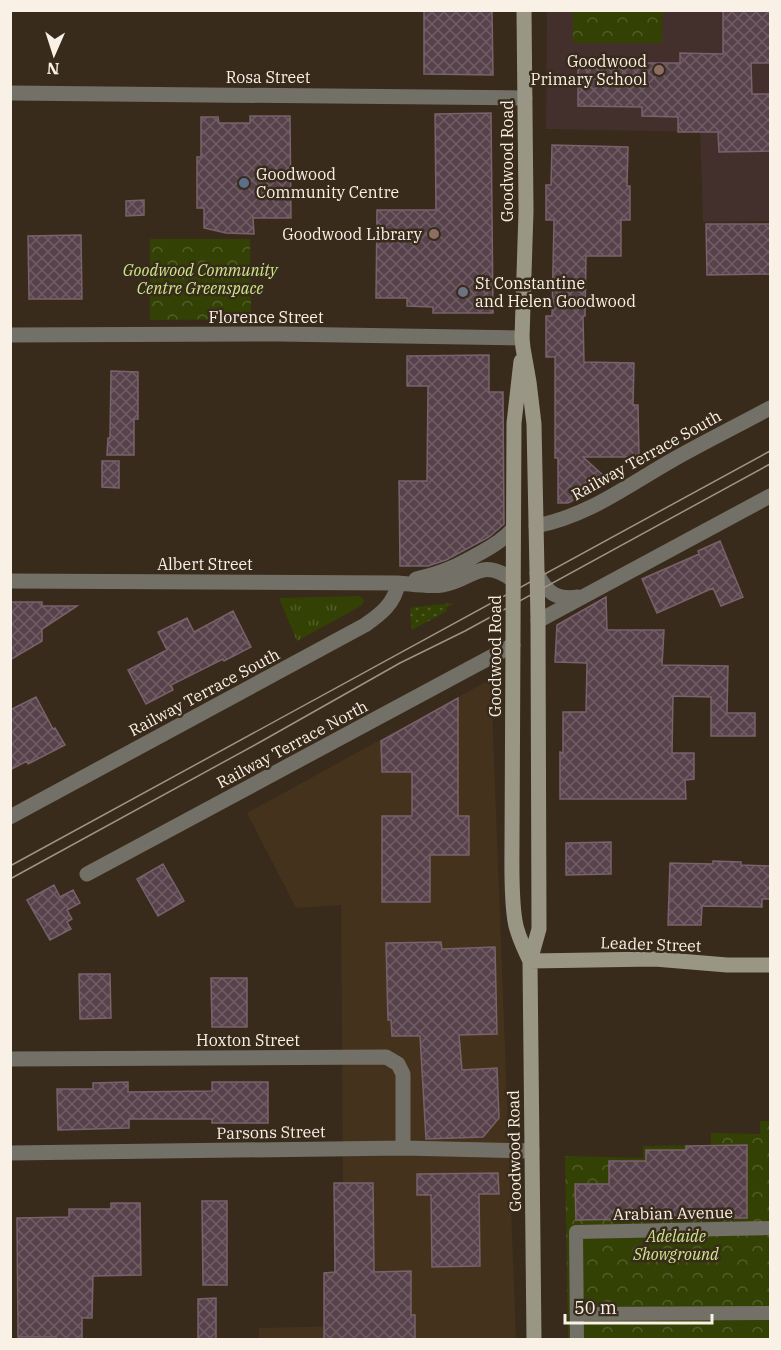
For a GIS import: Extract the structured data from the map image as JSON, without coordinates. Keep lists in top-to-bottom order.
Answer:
{
  "streets": {
    "main road": ["Goodwood Road", "Leader Street"],
    "street": [
      "Rosa Street",
      "Florence Street",
      "Railway Terrace South",
      "Albert Street",
      "Railway Terrace North",
      "Hoxton Street",
      "Parsons Street",
      "Arabian Avenue"
    ]
  },
  "crossings": [
    ["Rosa Street", "Goodwood Road"],
    ["Goodwood Road", "Florence Street"],
    ["Goodwood Road", "Railway Terrace South"],
    ["Goodwood Road", "Albert Street"],
    ["Goodwood Road", "Railway Terrace North"],
    ["Goodwood Road", "Leader Street"],
    ["Goodwood Road", "Parsons Street"],
    ["Railway Terrace South", "Albert Street"],
    ["Hoxton Street", "Parsons Street"]
  ],
  "parks": ["Goodwood Community Centre Greenspace", "Adelaide Showground"],
  "places": [
    "Goodwood Primary School",
    "Goodwood Community Centre",
    "Goodwood Library",
    "St Constantine and Helen Goodwood"
  ],
  "scale_bar": "50 m",
  "north": "bottom"
}
